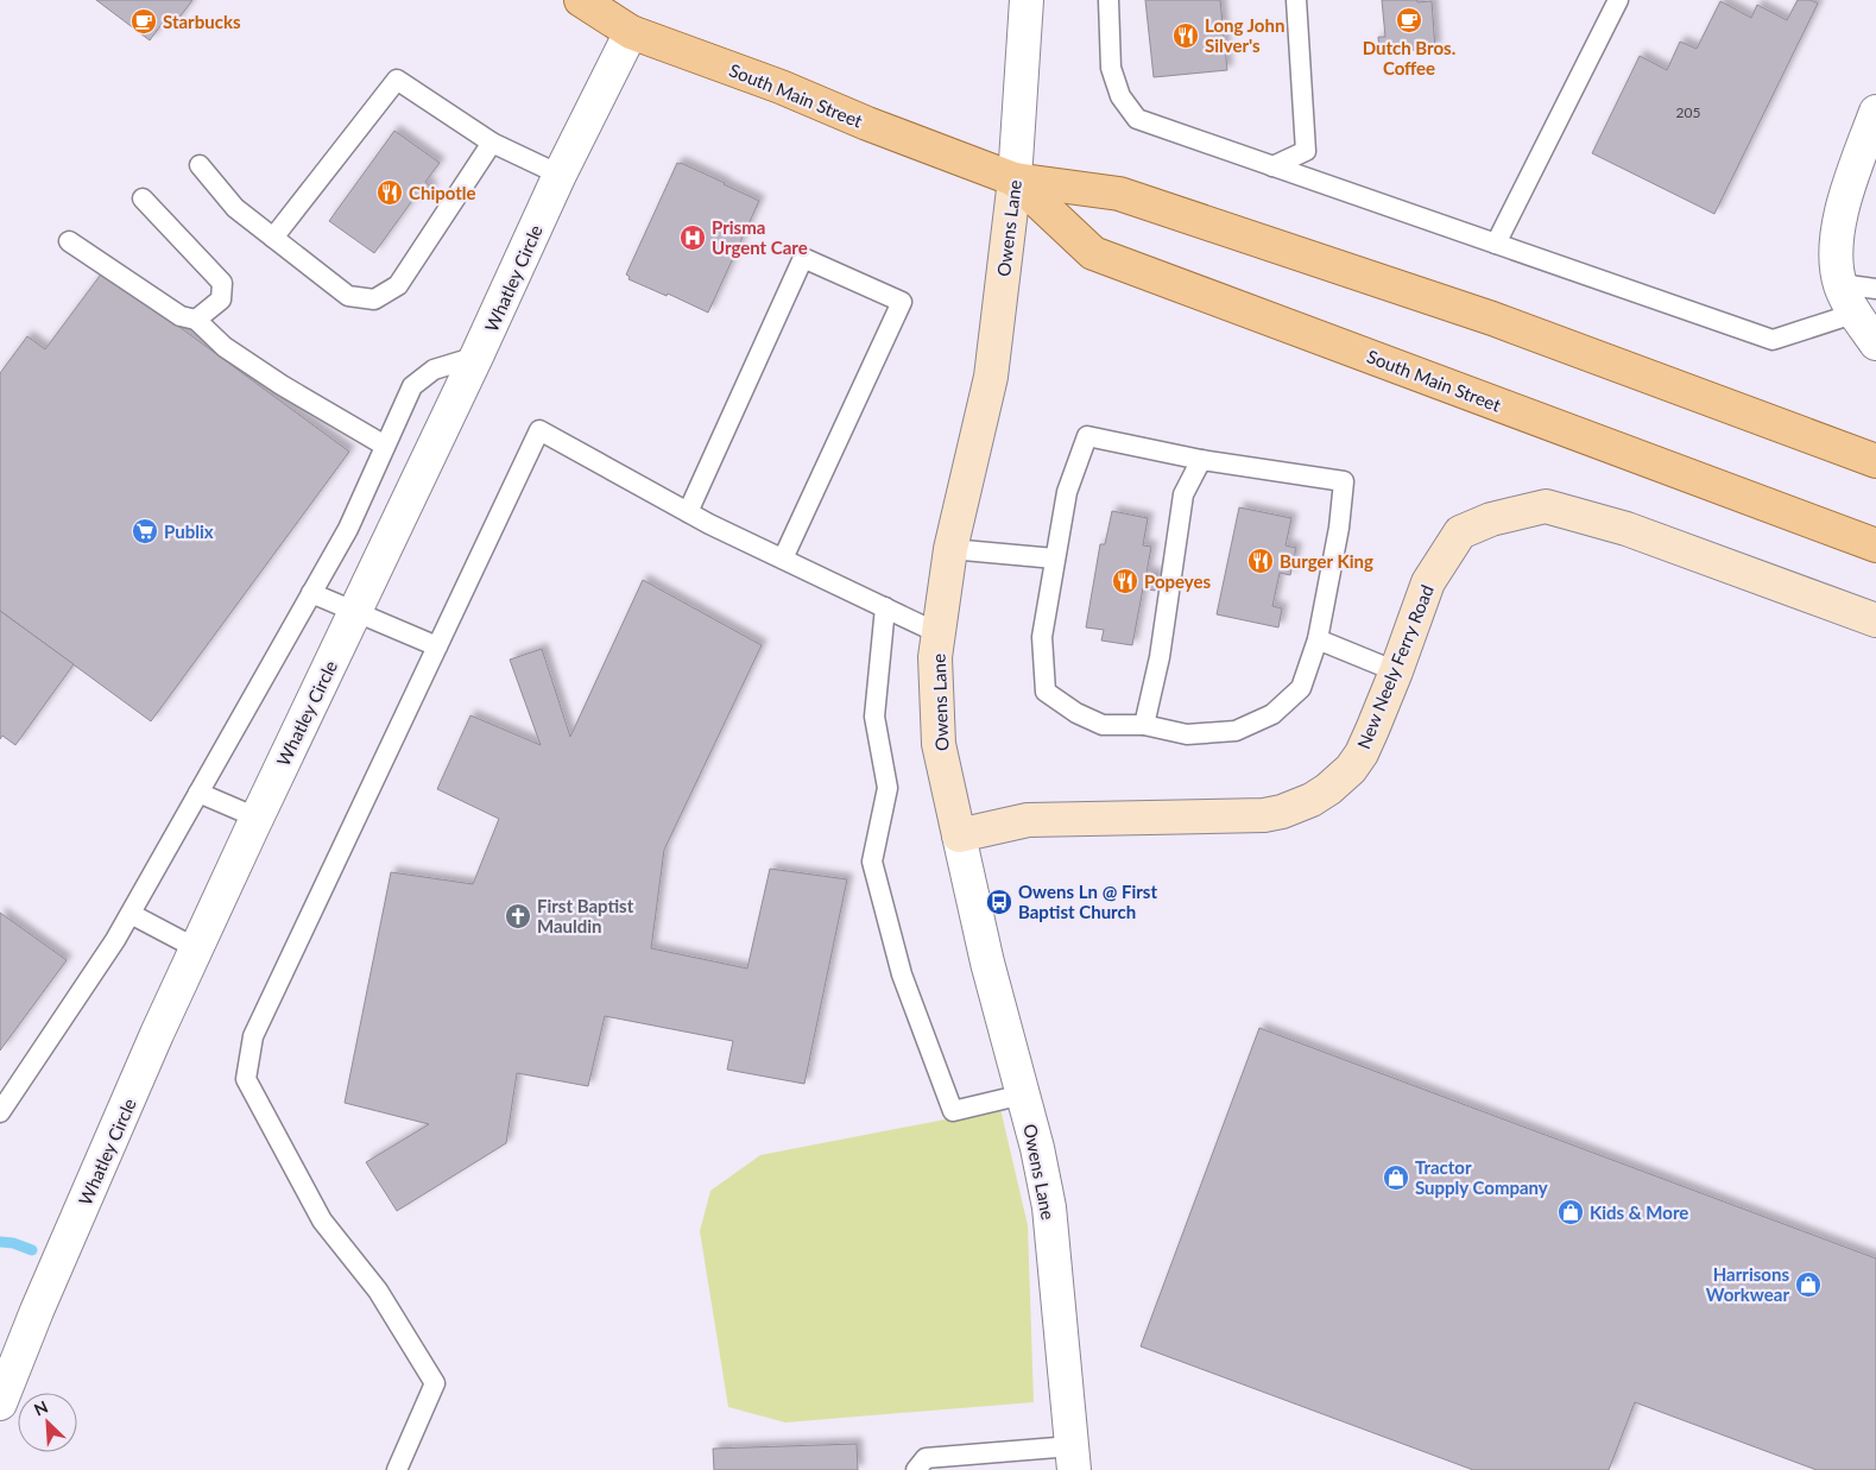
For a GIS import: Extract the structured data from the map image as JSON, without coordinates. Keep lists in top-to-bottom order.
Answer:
{
  "streets": {
    "main road": ["South Main Street"],
    "street": ["Owens Lane", "Whatley Circle", "New Neely Ferry Road"]
  },
  "crossings": [
    ["South Main Street", "Owens Lane"],
    ["South Main Street", "Whatley Circle"],
    ["Owens Lane", "New Neely Ferry Road"]
  ],
  "places": {
    "cafe": ["Dutch Bros. Coffee", "Starbucks"],
    "restaurant": [
      "Long John Silver's",
      "Chipotle",
      "Burger King",
      "Popeyes"
    ],
    "hospital": ["Prisma Urgent Care"],
    "supermarket": ["Publix"],
    "bus stop": ["Owens Ln @ First Baptist Church"],
    "church": ["First Baptist Mauldin"],
    "shop": ["Tractor Supply Company", "Kids & More", "Harrisons Workwear"]
  },
  "house_numbers": ["205"],
  "north": "top left"
}
